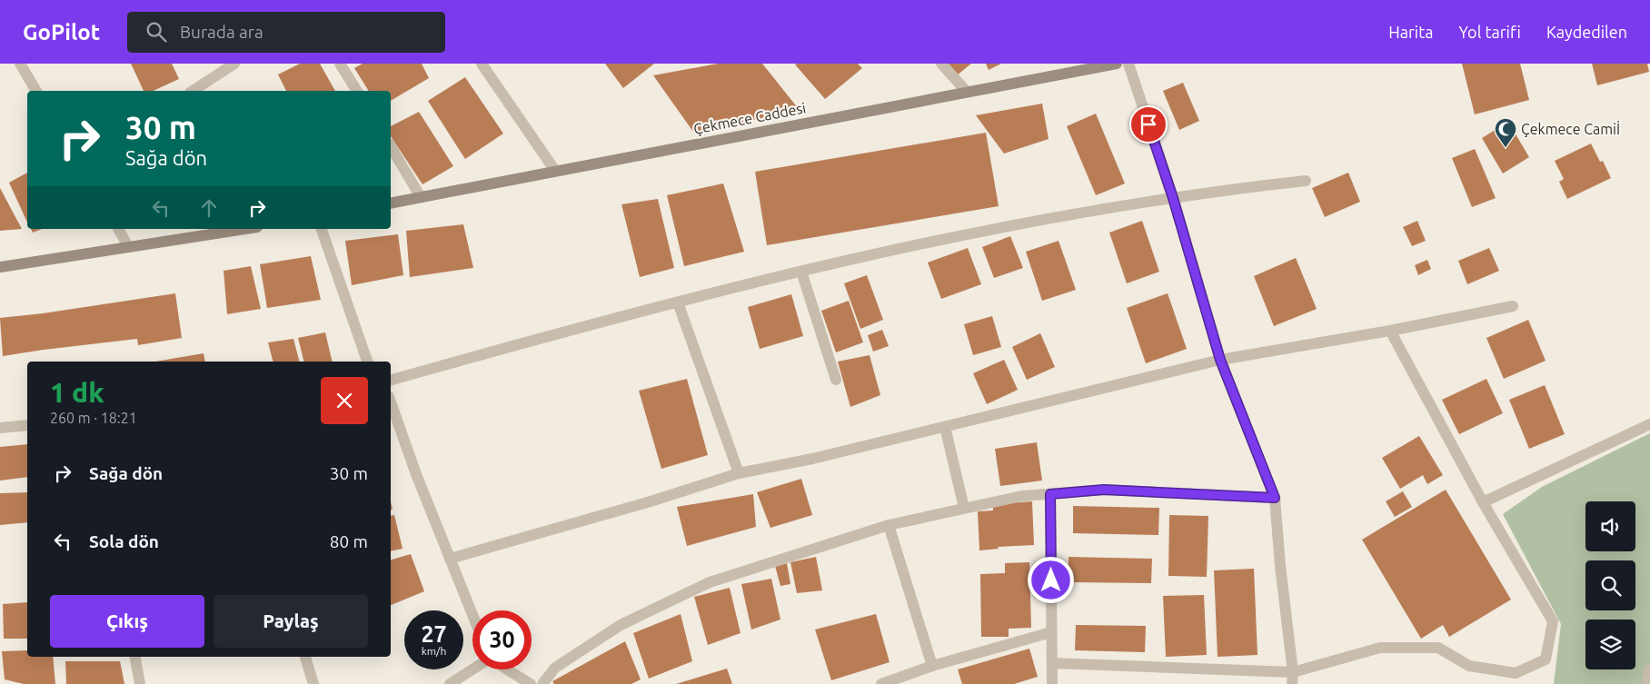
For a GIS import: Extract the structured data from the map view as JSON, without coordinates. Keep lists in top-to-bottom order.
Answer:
{
  "streets": {
    "main road": ["Çekmece Caddesi"]
  },
  "places": {
    "mosque": ["Çekmece Camiİ"]
  },
  "page": {
    "header": "GoPilot",
    "search": "Burada ara",
    "nav": ["Harita", "Yol tarifi", "Kaydedilen"],
    "turn": ["30 m", "Sağa dön"],
    "heading": ["1 dk", "260 m · 18:21"],
    "list": [
      {
        "name": "Sağa dön",
        "value": "30 m"
      },
      {
        "name": "Sola dön",
        "value": "80 m"
      }
    ],
    "buttons": ["Çıkış", "Paylaş"],
    "speed": "27 km/h",
    "limit": "30"
  }
}
